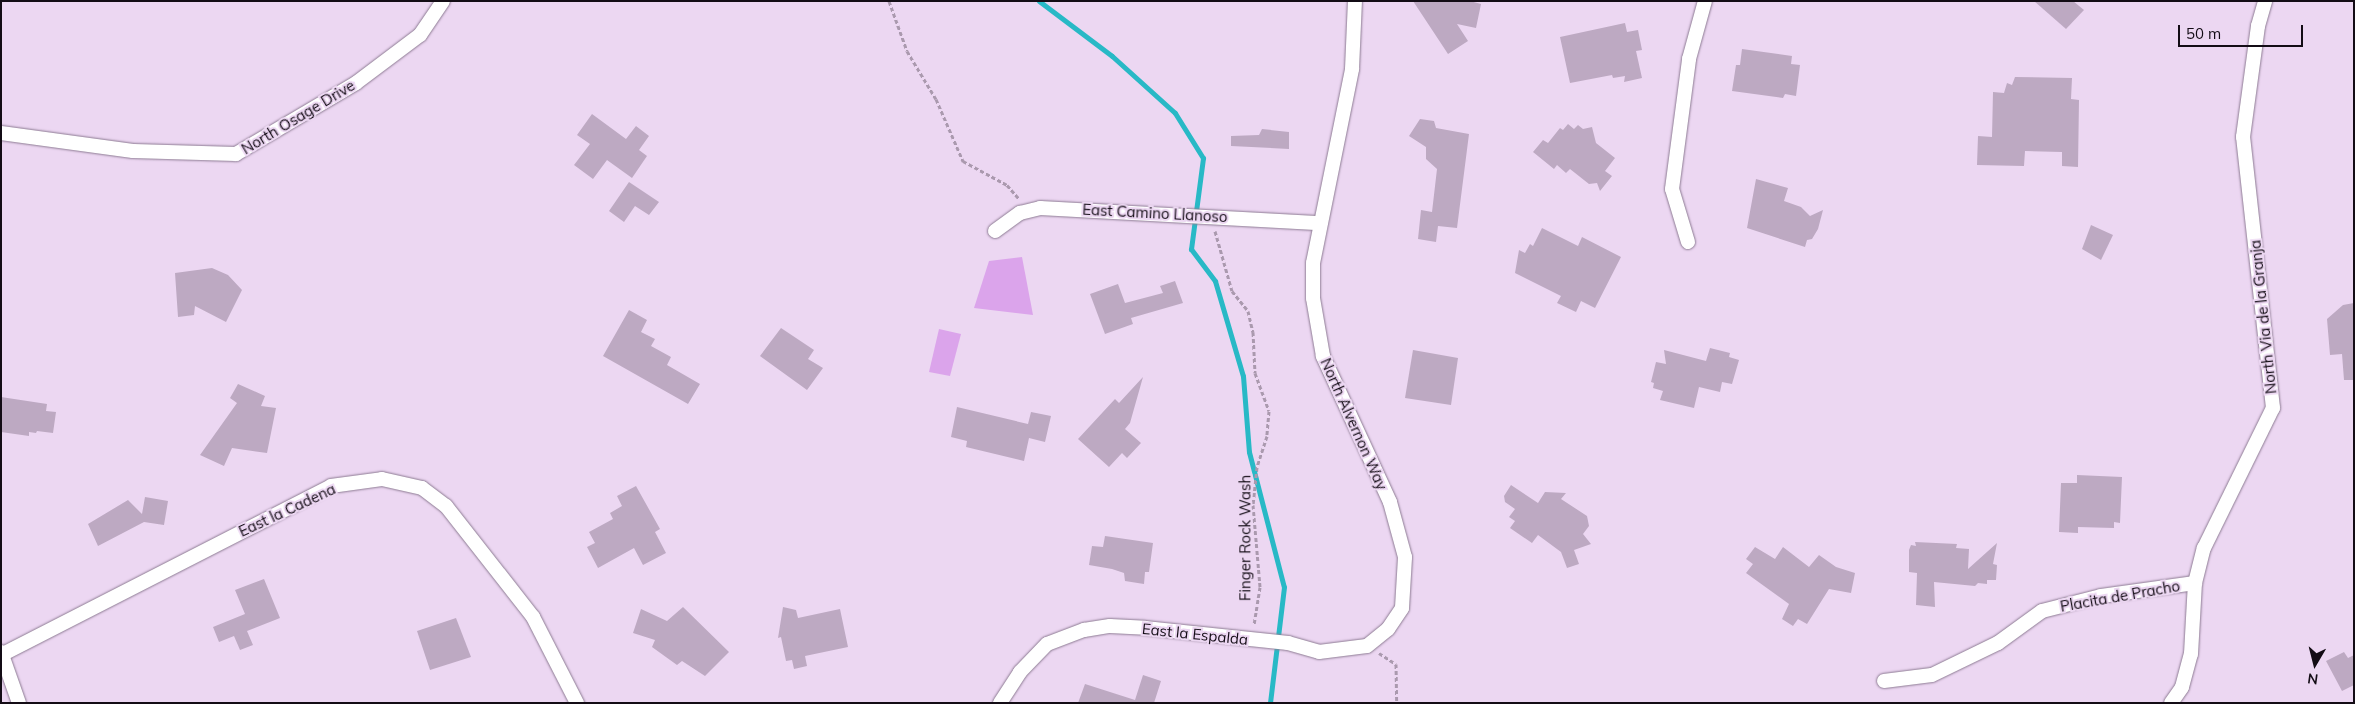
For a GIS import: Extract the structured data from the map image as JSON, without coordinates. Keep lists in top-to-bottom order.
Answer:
{
  "streets": {
    "street": [
      "North Osage Drive",
      "East Camino Llanoso",
      "North Via de la Granja",
      "North Alvernon Way",
      "East la Cadena",
      "Placita de Pracho",
      "East la Espalda"
    ],
    "path": ["Finger Rock Wash"]
  },
  "crossings": [
    ["East Camino Llanoso", "North Alvernon Way"],
    ["North Via de la Granja", "Placita de Pracho"],
    ["North Alvernon Way", "East la Espalda"],
    ["Finger Rock Wash", "East la Espalda"]
  ],
  "scale_bar": "50 m",
  "north": "bottom"
}
